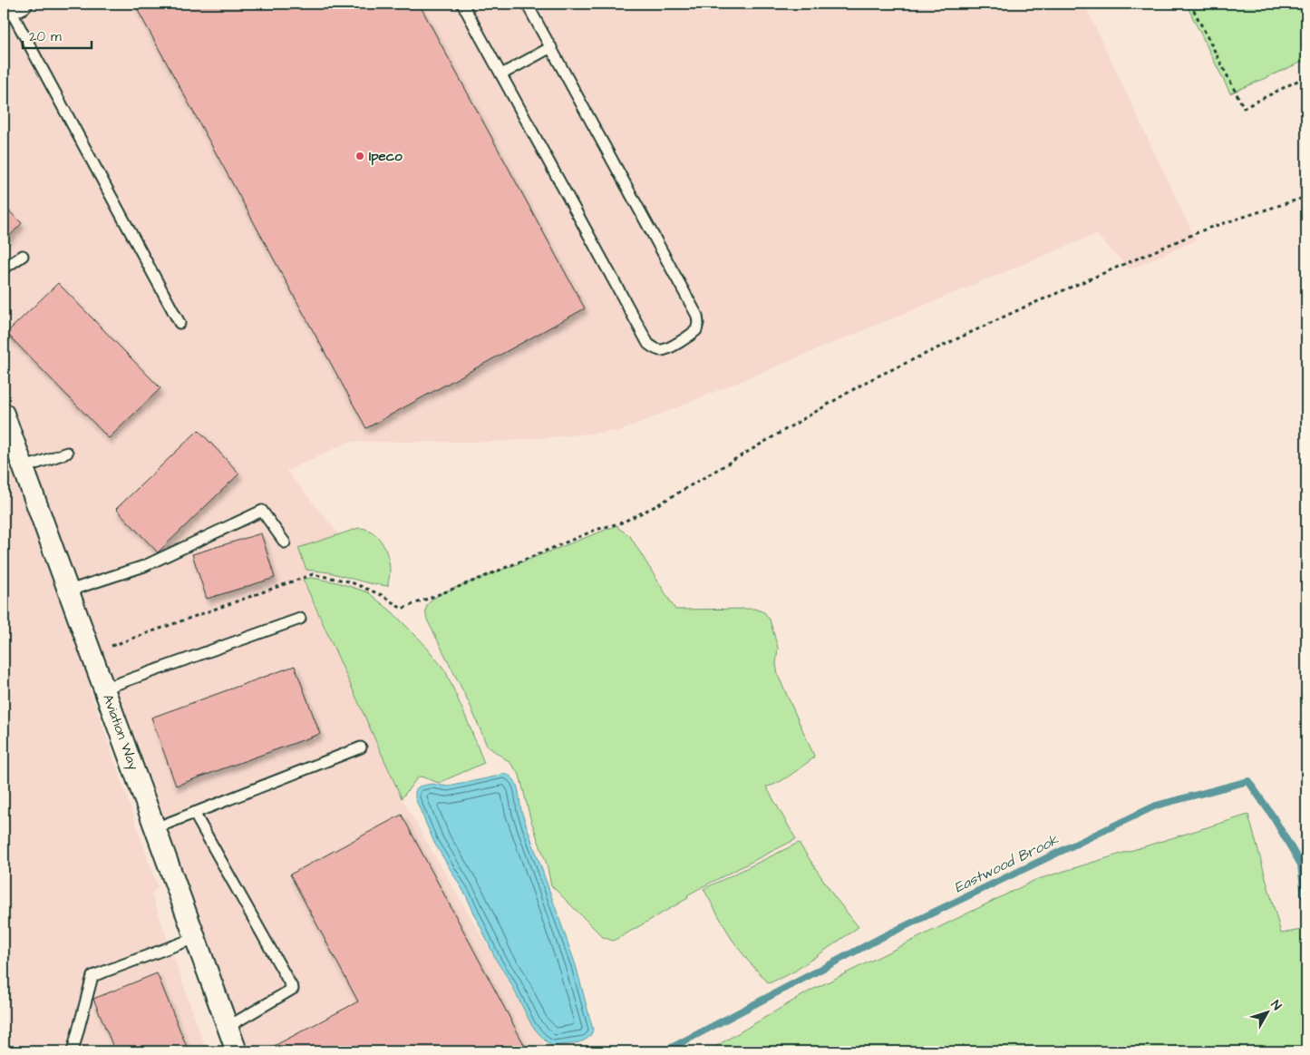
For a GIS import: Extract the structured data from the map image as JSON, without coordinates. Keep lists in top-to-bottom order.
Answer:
{
  "streets": {
    "street": ["Aviation Way"]
  },
  "water": ["Eastwood Brook"],
  "places": ["Ipeco"],
  "scale_bar": "20 m",
  "north": "top right"
}
